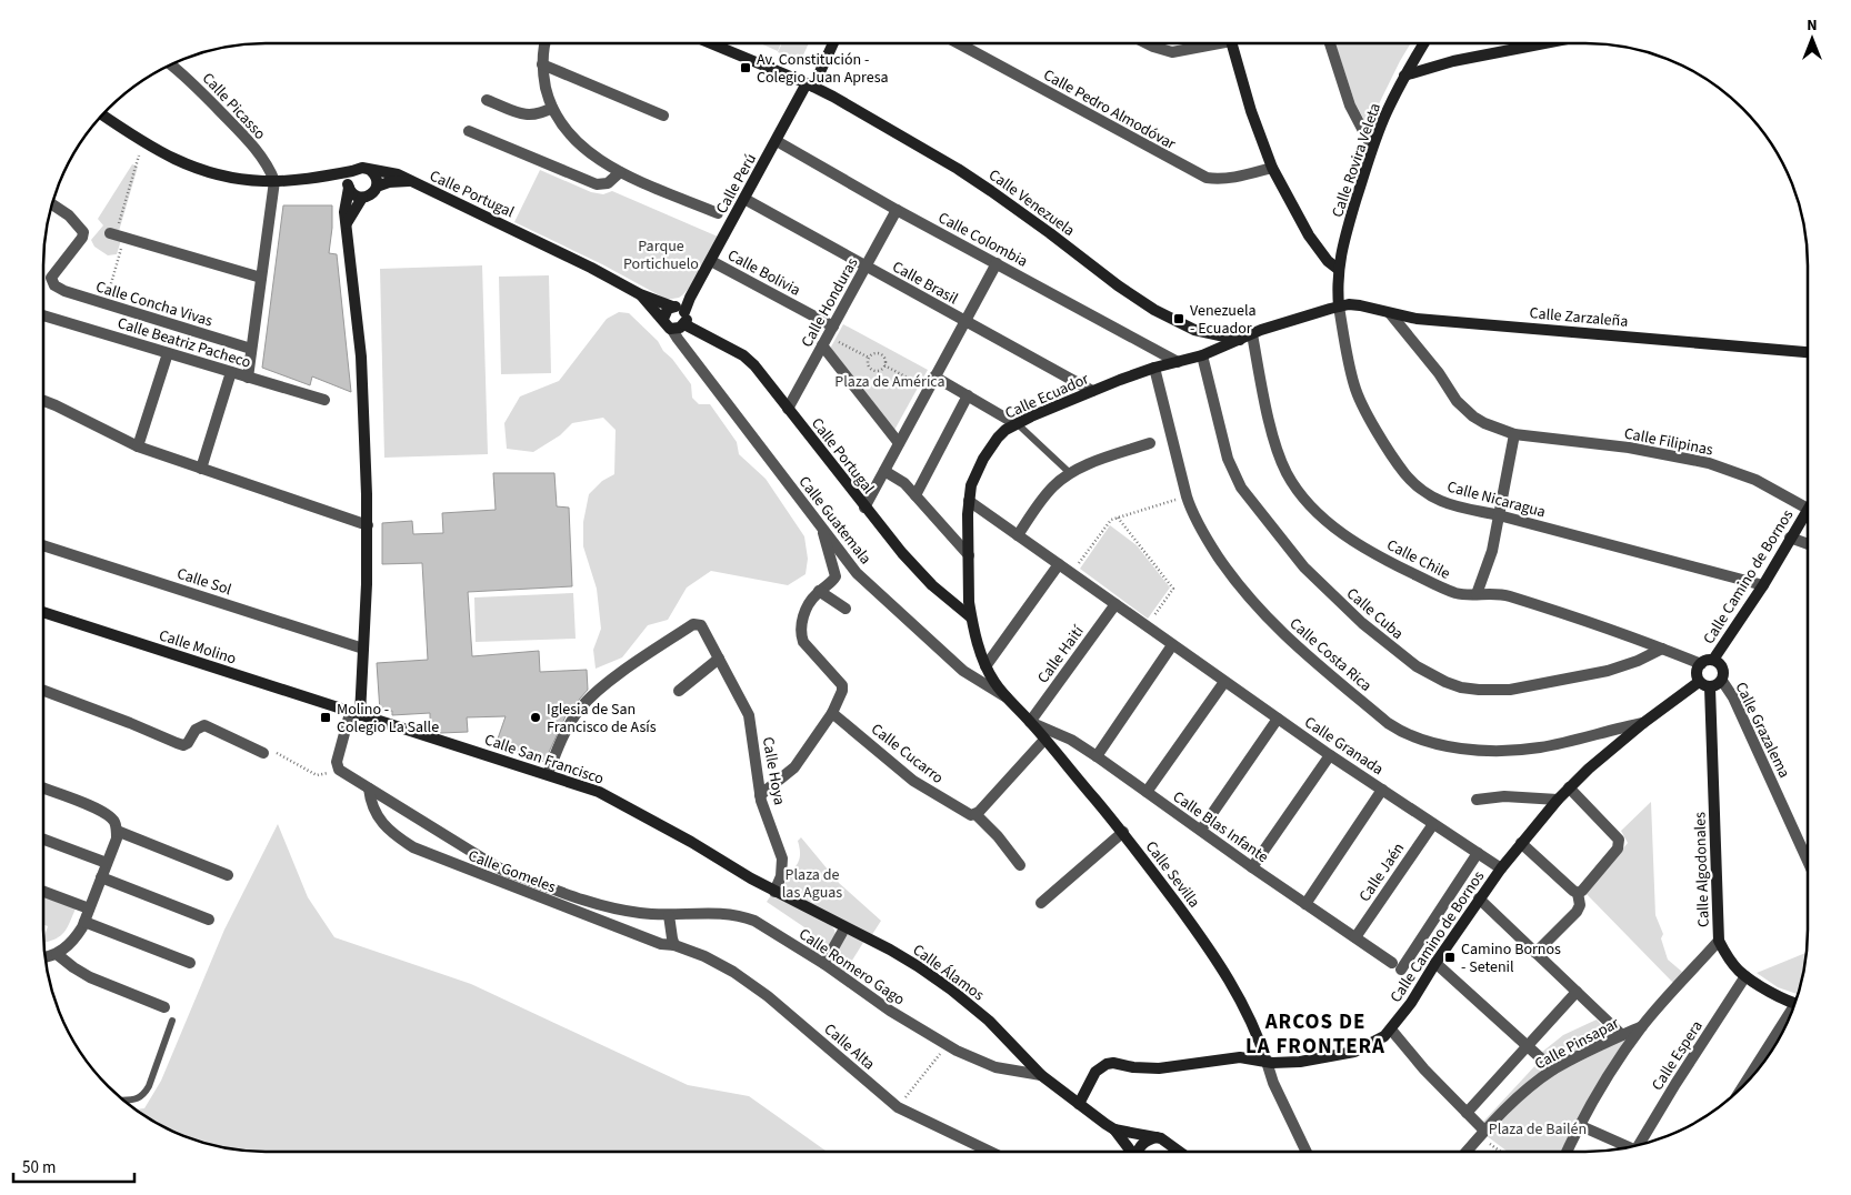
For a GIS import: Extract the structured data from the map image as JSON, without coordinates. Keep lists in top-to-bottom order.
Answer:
{
  "streets": {
    "street": [
      "Calle Picasso",
      "Calle Pedro Almodóvar",
      "Calle Rovira Veleta",
      "Calle Perú",
      "Calle Portugal",
      "Calle Venezuela",
      "Calle Colombia",
      "Calle Bolivia",
      "Calle Brasil",
      "Calle Honduras",
      "Calle Concha Vivas",
      "Calle Zarzaleña",
      "Calle Beatriz Pacheco",
      "Calle Ecuador",
      "Calle Filipinas",
      "Calle Nicaragua",
      "Calle Guatemala",
      "Calle Chile",
      "Calle Camino de Bornos",
      "Calle Sol",
      "Calle Cuba",
      "Calle Molino",
      "Calle Haití",
      "Calle Costa Rica",
      "Calle Grazalema",
      "Calle Granada",
      "Calle Cucarro",
      "Calle San Francisco",
      "Calle Hoya",
      "Calle Blas Infante",
      "Calle Algodonales",
      "Calle Gomeles",
      "Calle Jaén",
      "Calle Sevilla",
      "Calle Romero Gago",
      "Calle Álamos",
      "Calle Pinsapar",
      "Calle Alta",
      "Calle Espera"
    ]
  },
  "crossings": [
    ["Calle Rovira Veleta", "Calle Zarzaleña"],
    ["Calle Rovira Veleta", "Calle Ecuador"],
    ["Calle Rovira Veleta", "Calle Nicaragua"],
    ["Calle Perú", "Calle Portugal"],
    ["Calle Perú", "Calle Venezuela"],
    ["Calle Perú", "Calle Colombia"],
    ["Calle Perú", "Calle Bolivia"],
    ["Calle Perú", "Calle Brasil"],
    ["Calle Perú", "Calle Guatemala"],
    ["Calle Portugal", "Calle Honduras"],
    ["Calle Portugal", "Calle Ecuador"],
    ["Calle Portugal", "Calle Guatemala"],
    ["Calle Venezuela", "Calle Ecuador"],
    ["Calle Colombia", "Calle Honduras"],
    ["Calle Colombia", "Calle Ecuador"],
    ["Calle Bolivia", "Calle Honduras"],
    ["Calle Brasil", "Calle Honduras"],
    ["Calle Brasil", "Calle Ecuador"],
    ["Calle Zarzaleña", "Calle Ecuador"],
    ["Calle Zarzaleña", "Calle Filipinas"],
    ["Calle Zarzaleña", "Calle Nicaragua"],
    ["Calle Ecuador", "Calle Nicaragua"],
    ["Calle Ecuador", "Calle Guatemala"],
    ["Calle Ecuador", "Calle Chile"],
    ["Calle Ecuador", "Calle Cuba"],
    ["Calle Ecuador", "Calle Haití"],
    ["Calle Ecuador", "Calle Costa Rica"],
    ["Calle Ecuador", "Calle Granada"],
    ["Calle Ecuador", "Calle Blas Infante"],
    ["Calle Ecuador", "Calle Sevilla"],
    ["Calle Filipinas", "Calle Camino de Bornos"],
    ["Calle Nicaragua", "Calle Camino de Bornos"],
    ["Calle Chile", "Calle Camino de Bornos"],
    ["Calle Chile", "Calle Cuba"],
    ["Calle Chile", "Calle Grazalema"],
    ["Calle Chile", "Calle Algodonales"],
    ["Calle Camino de Bornos", "Calle Costa Rica"],
    ["Calle Camino de Bornos", "Calle Grazalema"],
    ["Calle Camino de Bornos", "Calle Granada"],
    ["Calle Camino de Bornos", "Calle Algodonales"],
    ["Calle Camino de Bornos", "Calle Sevilla"],
    ["Calle Camino de Bornos", "Calle Álamos"],
    ["Calle Molino", "Calle San Francisco"],
    ["Calle Haití", "Calle Granada"],
    ["Calle Haití", "Calle Blas Infante"],
    ["Calle Haití", "Calle Sevilla"],
    ["Calle Grazalema", "Calle Algodonales"],
    ["Calle Granada", "Calle Blas Infante"],
    ["Calle Granada", "Calle Jaén"],
    ["Calle San Francisco", "Calle Hoya"],
    ["Calle Blas Infante", "Calle Jaén"],
    ["Calle Blas Infante", "Calle Sevilla"],
    ["Calle Algodonales", "Calle Espera"],
    ["Calle Gomeles", "Calle Romero Gago"],
    ["Calle Gomeles", "Calle Alta"],
    ["Calle Romero Gago", "Calle Álamos"]
  ],
  "districts": ["ARCOS DE LA FRONTERA"],
  "parks": [
    "Parque Portichuelo",
    "Plaza de América",
    "Plaza de las Aguas",
    "Plaza de Bailén"
  ],
  "places": {
    "transit": [
      "Av. Constitución - Colegio Juan Apresa",
      "Venezuela - Ecuador",
      "Molino - Colegio La Salle",
      "Camino Bornos - Setenil"
    ],
    "other": ["Iglesia de San Francisco de Asís"]
  },
  "scale_bar": "50 m",
  "north": "top"
}
